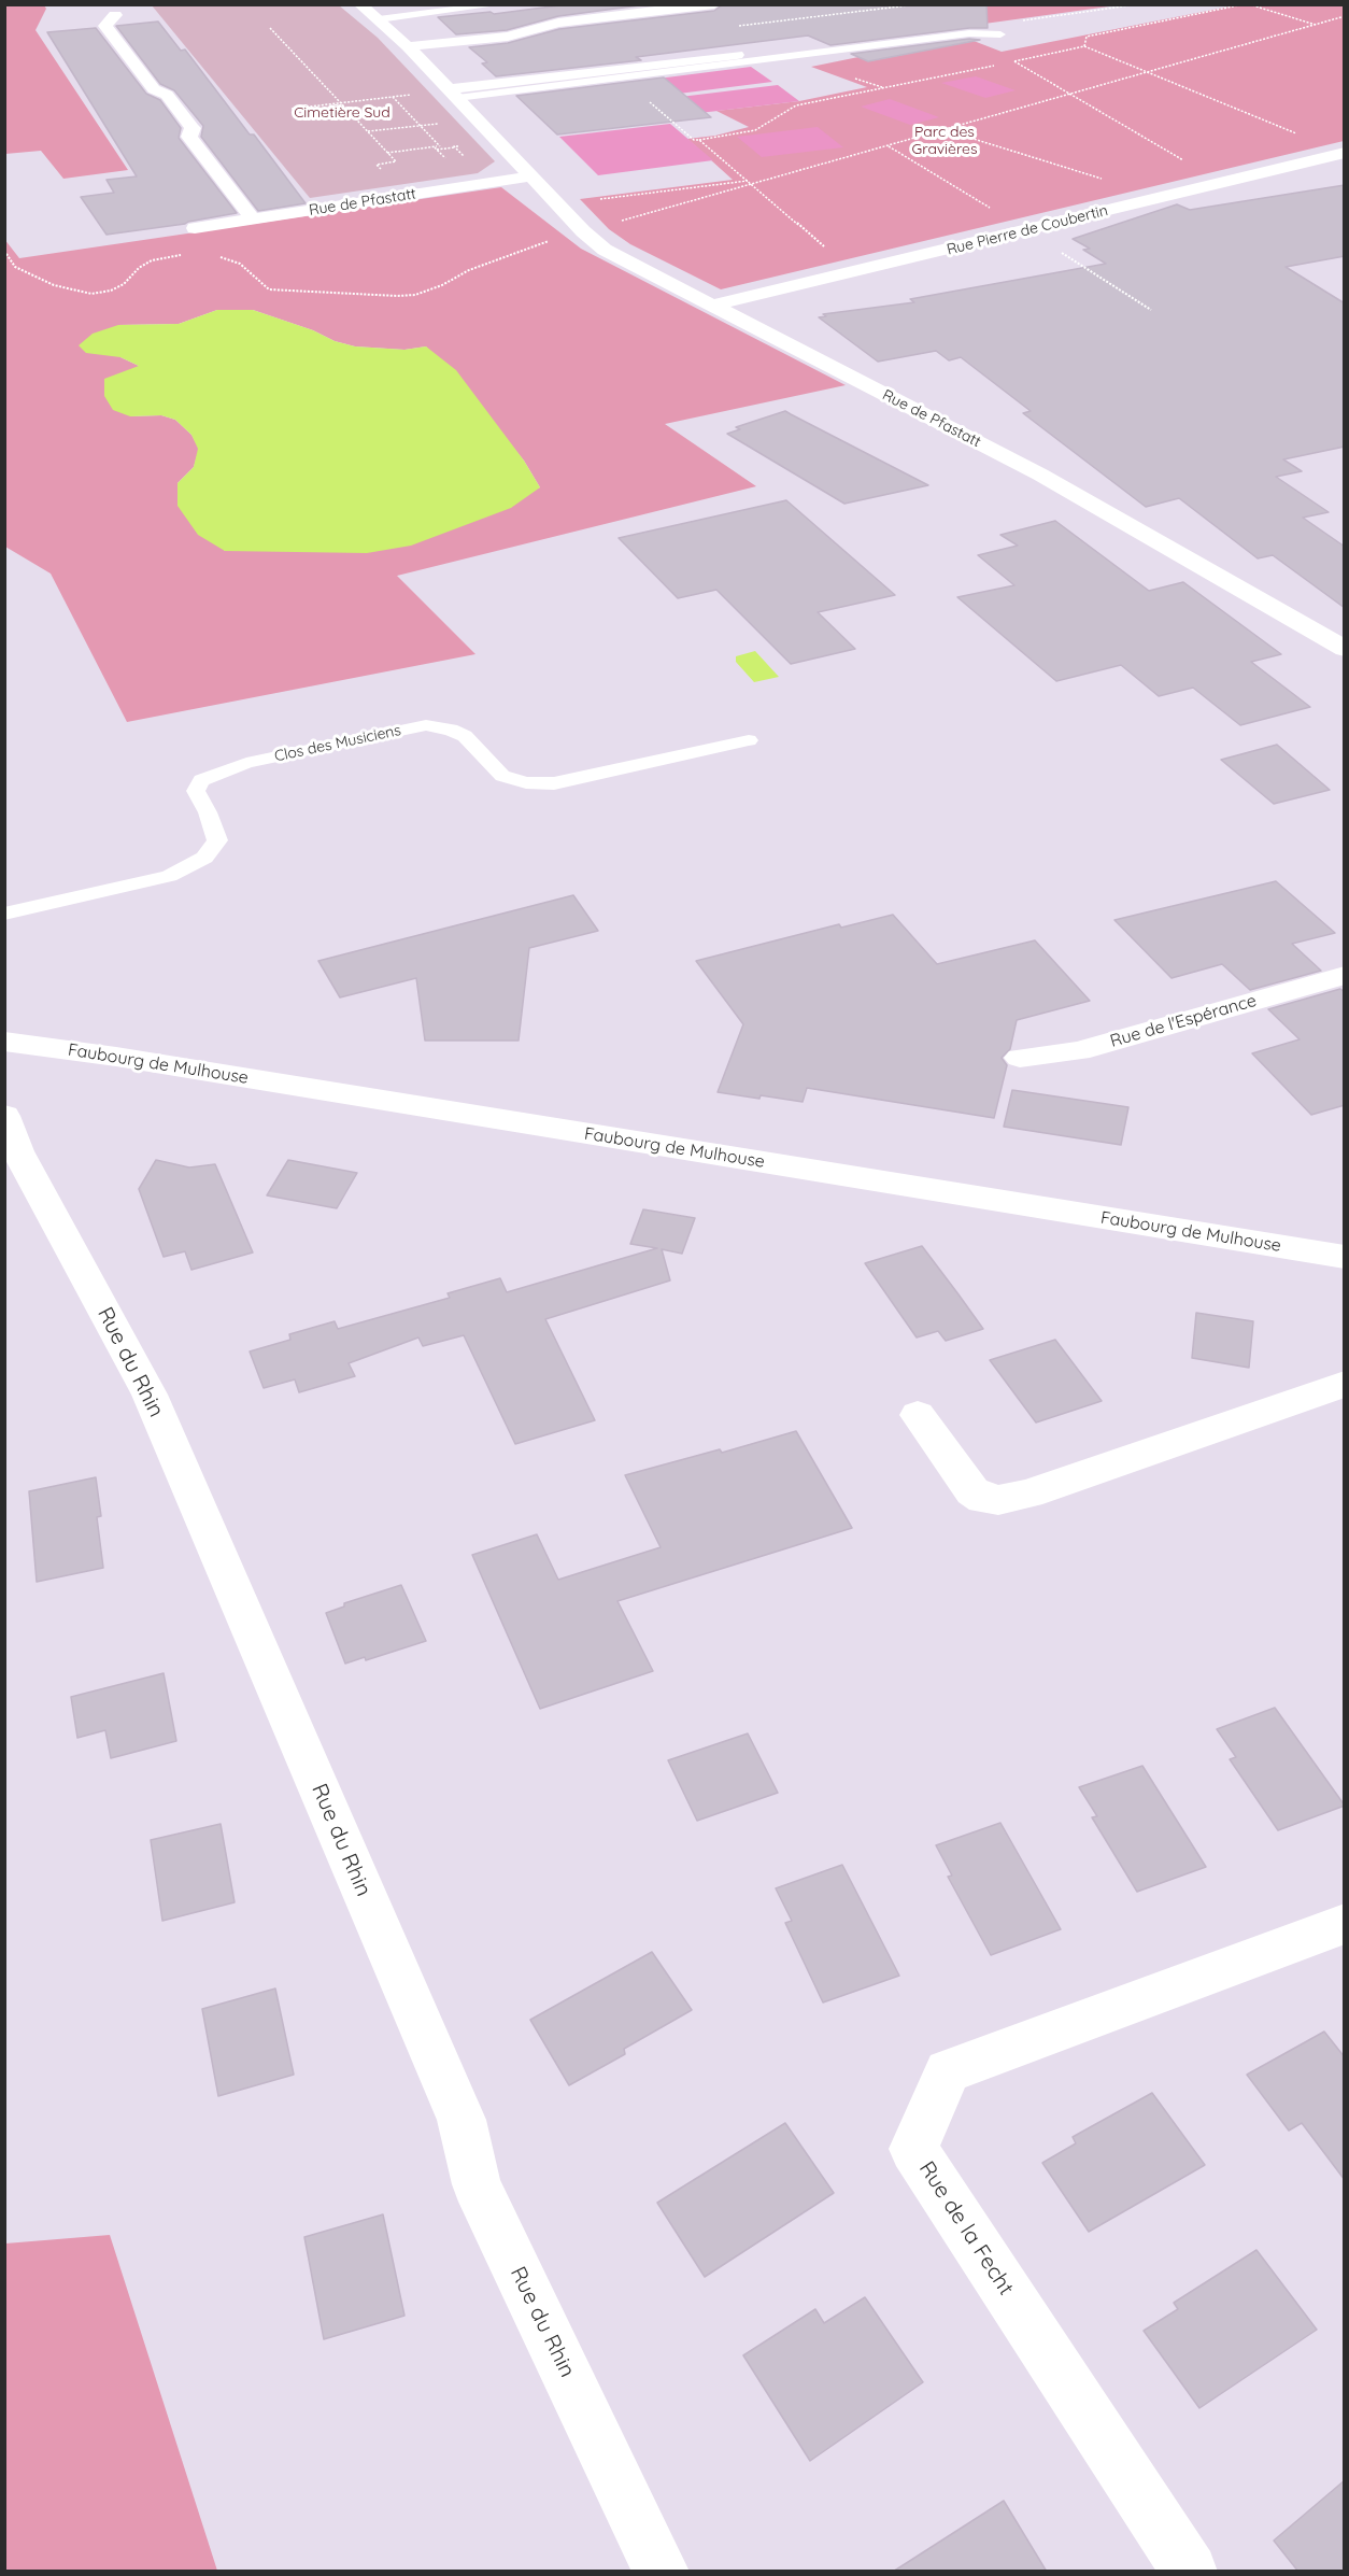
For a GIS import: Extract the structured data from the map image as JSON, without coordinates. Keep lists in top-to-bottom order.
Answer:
{
  "streets": {
    "street": [
      "Rue de Pfastatt",
      "Rue Pierre de Coubertin",
      "Rue de l'Espérance",
      "Faubourg de Mulhouse",
      "Rue du Rhin",
      "Rue de la Fecht"
    ],
    "lane": ["Clos des Musiciens"]
  },
  "crossings": [
    ["Rue de Pfastatt", "Rue Pierre de Coubertin"]
  ],
  "parks": ["Cimetière Sud", "Parc des Gravières"]
}
